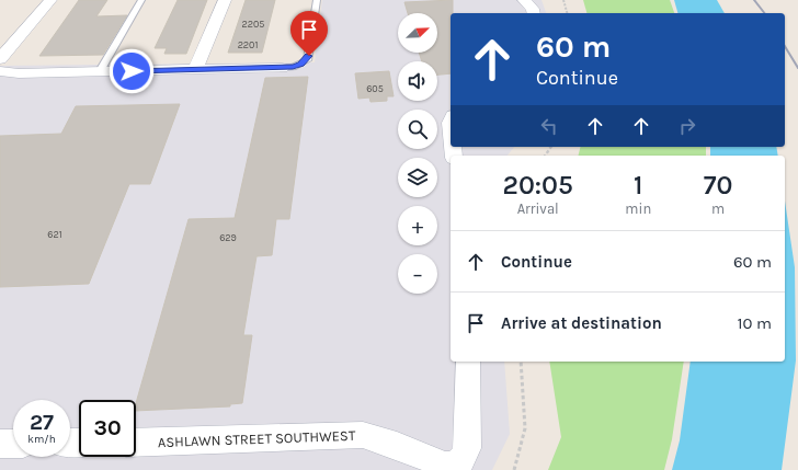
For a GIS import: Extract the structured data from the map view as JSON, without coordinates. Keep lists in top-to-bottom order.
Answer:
{
  "streets": {
    "street": ["ASHLAWN STREET SOUTHWEST"]
  },
  "house_numbers": [
    "2205",
    "2201",
    "605",
    "621",
    "629"
  ],
  "north": "top right",
  "page": {
    "map_buttons": ["+", "−"],
    "turn": ["60 m", "Continue"],
    "eta": [
      "20:05",
      "Arrival",
      "1",
      "min",
      "70",
      "m"
    ],
    "list": [
      {
        "name": "Continue",
        "value": "60 m"
      },
      {
        "name": "Arrive at destination",
        "value": "10 m"
      }
    ],
    "speed": "27 km/h",
    "limit": "30"
  }
}
